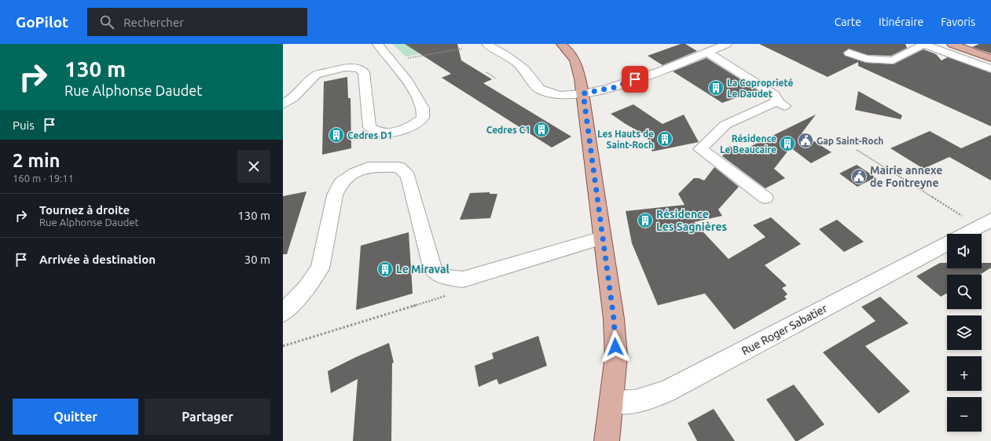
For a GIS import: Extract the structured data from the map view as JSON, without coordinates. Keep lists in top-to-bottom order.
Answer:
{
  "streets": {
    "street": ["Rue Roger Sabatier"]
  },
  "places": {
    "building": [
      "La Coproprieté Le Daudet",
      "Cedres C1",
      "Cedres D1",
      "Les Hauts de Saint-Roch",
      "Résidence Le Beaucaire",
      "Résidence Les Sagnières",
      "Le Miraval"
    ],
    "public building": ["Gap Saint-Roch", "Mairie annexe de Fontreyne"]
  },
  "page": {
    "header": "GoPilot",
    "search": "Rechercher",
    "nav": ["Carte", "Itinéraire", "Favoris"],
    "turn": ["130 m", "Rue Alphonse Daudet"],
    "then": "Puis",
    "heading": ["2 min", "160 m · 19:11"],
    "list": [
      {
        "name": "Tournez à droite",
        "note": "Rue Alphonse Daudet",
        "value": "130 m"
      },
      {
        "name": "Arrivée à destination",
        "value": "30 m"
      }
    ],
    "map_buttons": ["+", "−"],
    "buttons": ["Quitter", "Partager"]
  }
}
